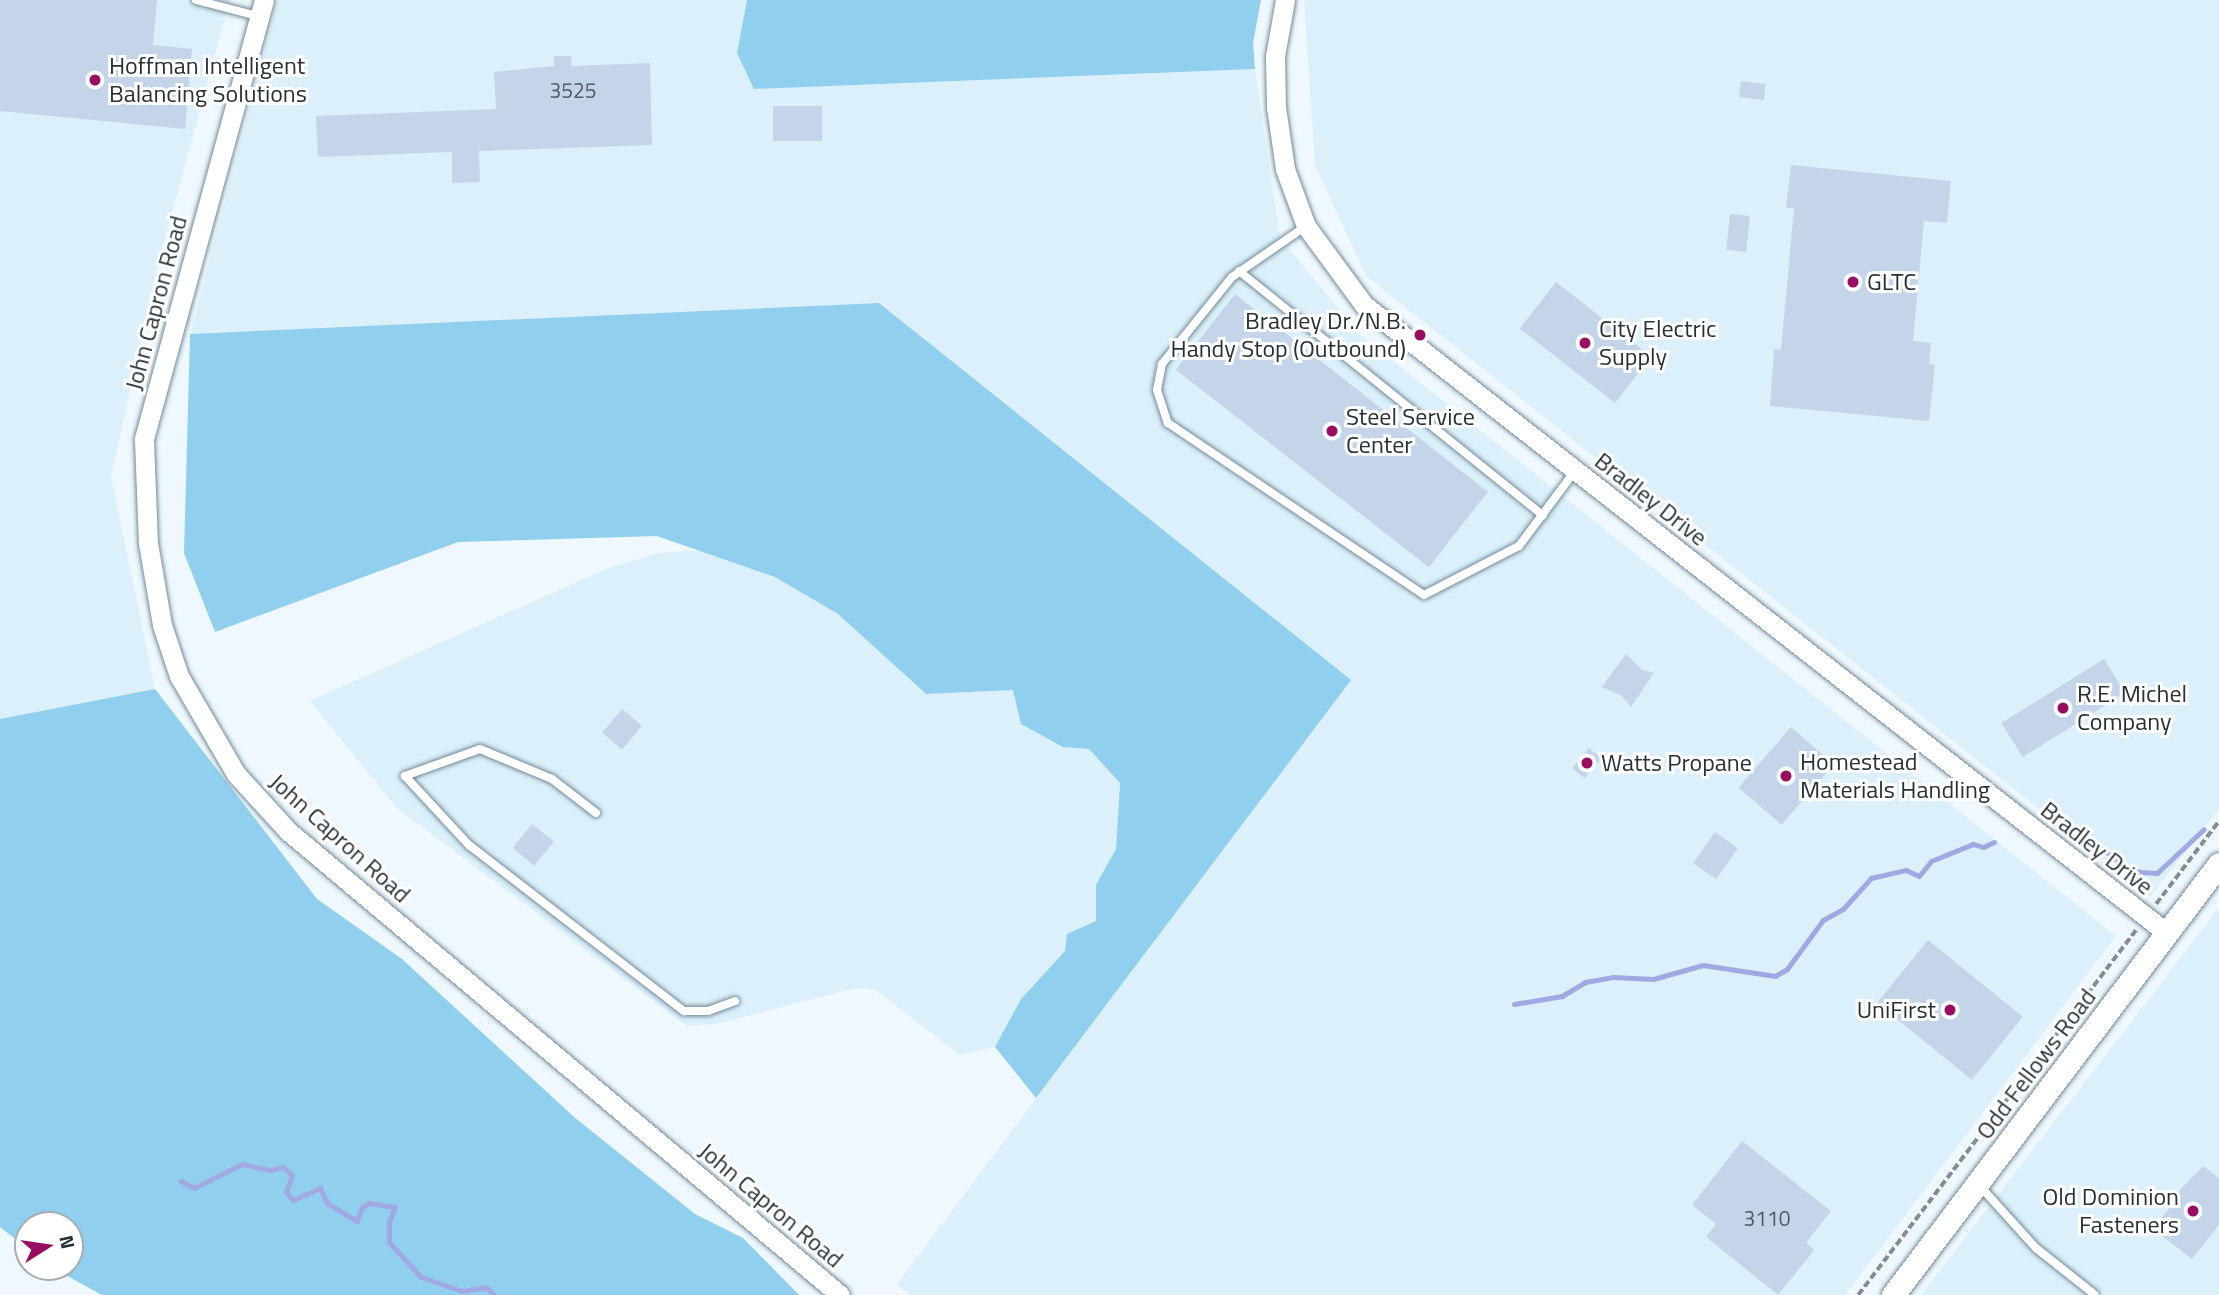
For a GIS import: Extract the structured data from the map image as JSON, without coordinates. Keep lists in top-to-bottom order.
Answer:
{
  "streets": {
    "main road": ["Odd Fellows Road"],
    "street": ["John Capron Road", "Bradley Drive"]
  },
  "crossings": [
    ["Bradley Drive", "Odd Fellows Road"]
  ],
  "places": [
    "Hoffman Intelligent Balancing Solutions",
    "GLTC",
    "Bradley Dr./N.B. Handy Stop (Outbound)",
    "City Electric Supply",
    "Steel Service Center",
    "R.E. Michel Company",
    "Watts Propane",
    "Homestead Materials Handling",
    "UniFirst",
    "Old Dominion Fasteners"
  ],
  "house_numbers": ["3525", "3110"],
  "north": "right"
}
